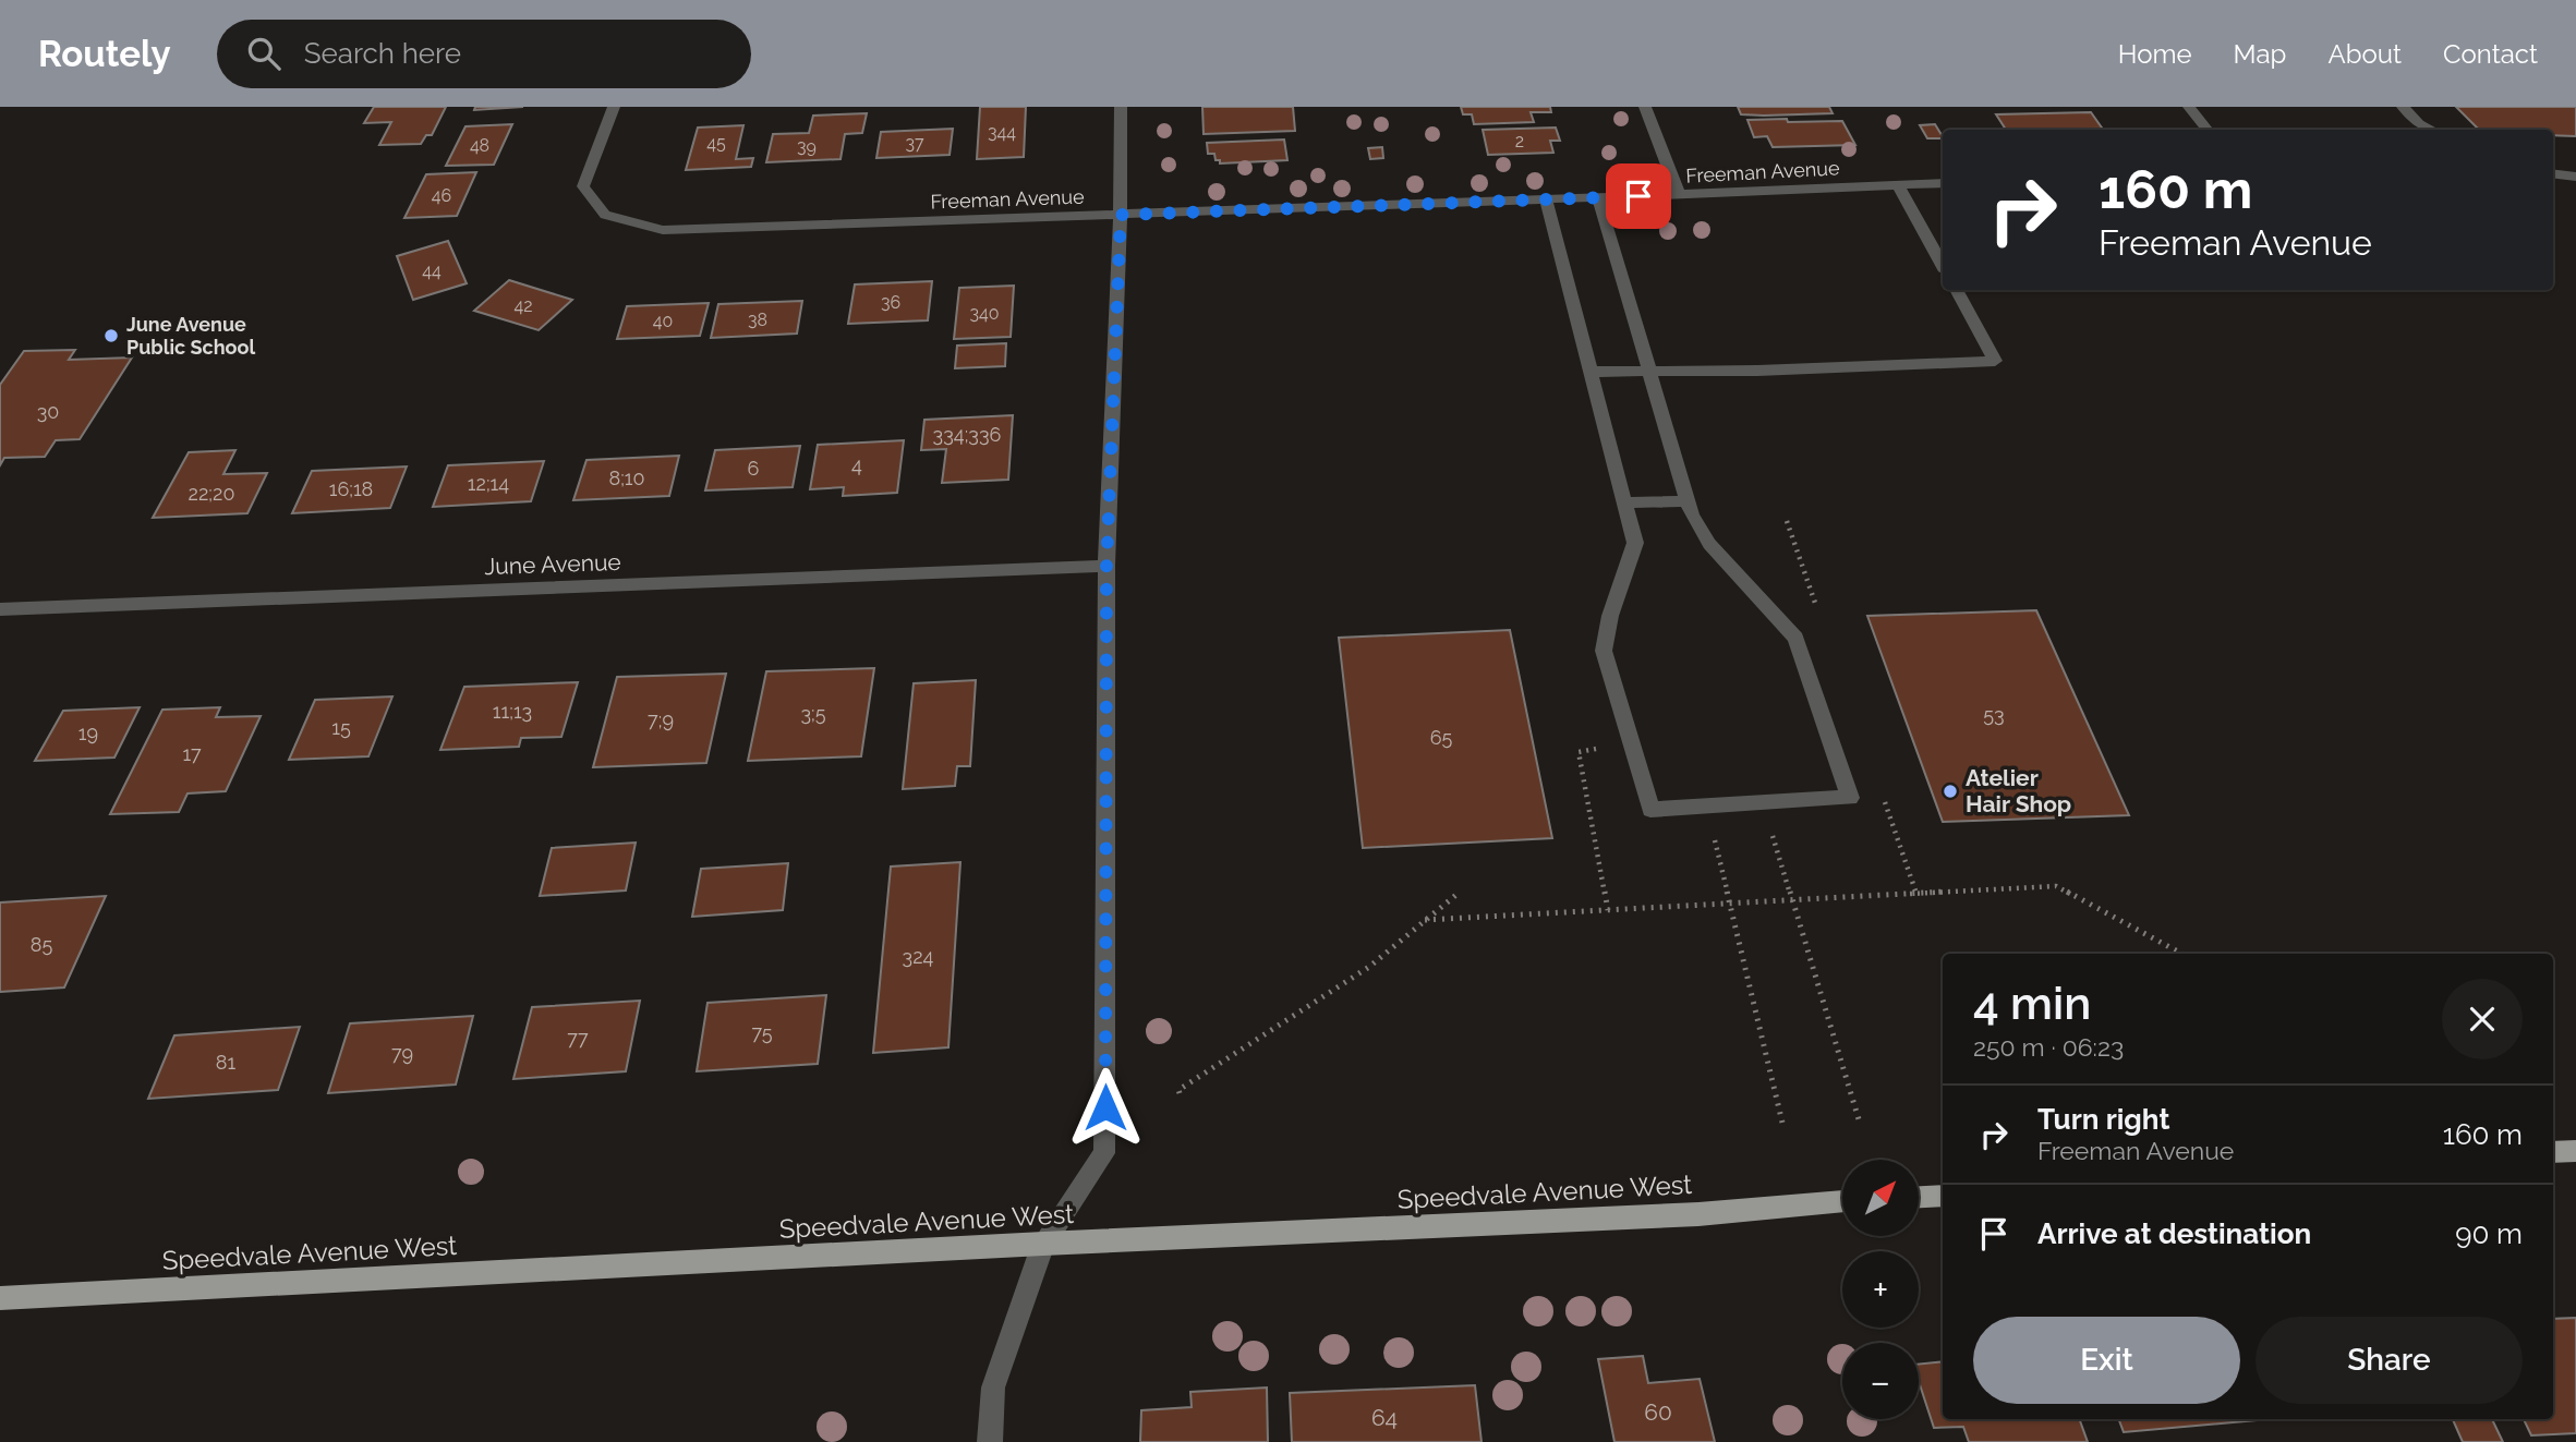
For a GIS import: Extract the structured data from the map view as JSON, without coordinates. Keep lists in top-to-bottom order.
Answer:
{
  "streets": {
    "main road": ["Speedvale Avenue West"],
    "street": ["Freeman Avenue", "June Avenue"]
  },
  "places": ["June Avenue Public School", "Atelier Hair Shop"],
  "house_numbers": [
    "344",
    "2",
    "45",
    "37",
    "48",
    "39",
    "46",
    "44",
    "36",
    "42",
    "340",
    "38",
    "40",
    "30",
    "334;336",
    "4",
    "6",
    "8;10",
    "12;14",
    "16;18",
    "22;20",
    "11;13",
    "3;5",
    "53",
    "7;9",
    "15",
    "19",
    "65",
    "17",
    "85",
    "324",
    "75",
    "77",
    "79",
    "81",
    "60",
    "64"
  ],
  "north": "top right",
  "page": {
    "header": "Routely",
    "search": "Search here",
    "nav": [
      "Home",
      "Map",
      "About",
      "Contact"
    ],
    "turn": ["160 m", "Freeman Avenue"],
    "heading": ["4 min", "250 m · 06:23"],
    "list": [
      {
        "name": "Turn right",
        "note": "Freeman Avenue",
        "value": "160 m"
      },
      {
        "name": "Arrive at destination",
        "value": "90 m"
      }
    ],
    "map_buttons": ["+", "−"],
    "buttons": ["Exit", "Share"]
  }
}
